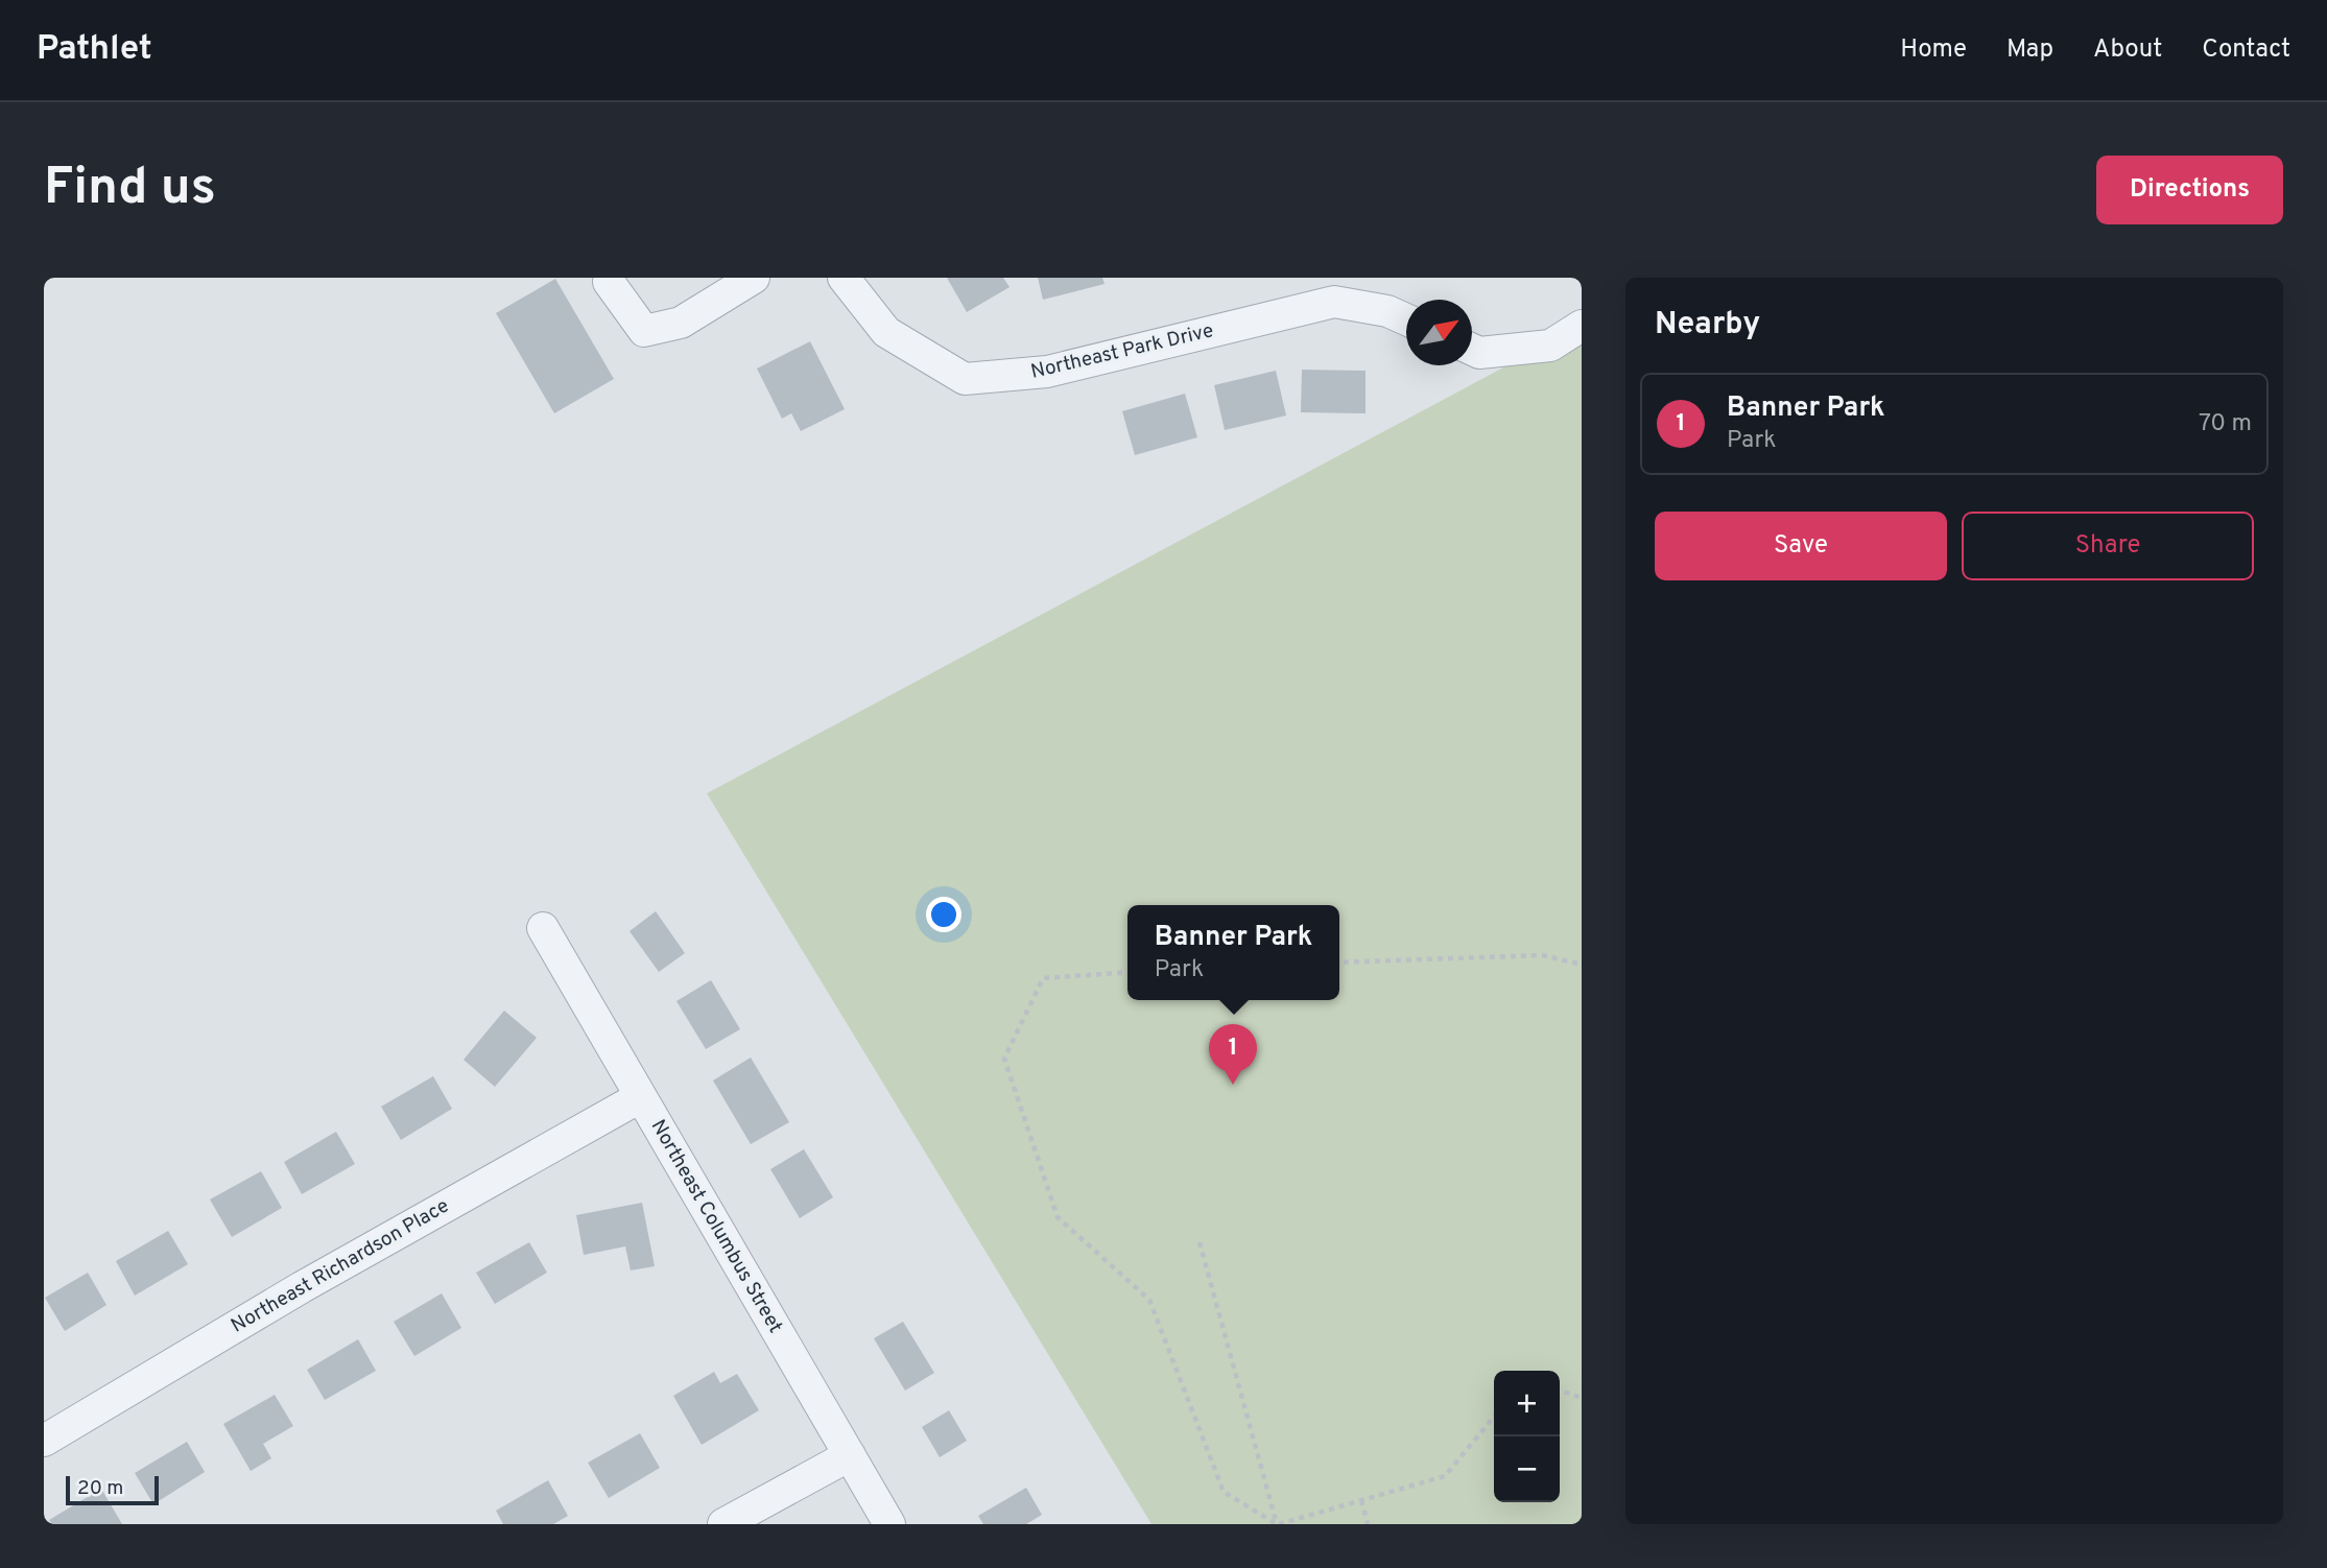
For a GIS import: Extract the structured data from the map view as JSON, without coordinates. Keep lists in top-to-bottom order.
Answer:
{
  "streets": {
    "street": ["Northeast Park Drive", "Northeast Columbus Street", "Northeast Richardson Place"]
  },
  "crossings": [
    ["Northeast Columbus Street", "Northeast Richardson Place"]
  ],
  "scale_bar": "20 m",
  "north": "top right",
  "page": {
    "header": "Pathlet",
    "nav": [
      "Home",
      "Map",
      "About",
      "Contact"
    ],
    "buttons": [
      "Directions",
      ["Save", "Share"]
    ],
    "title": "Find us",
    "heading": "Nearby",
    "list": [
      {
        "mark": "1",
        "name": "Banner Park",
        "note": "Park",
        "value": "70 m"
      }
    ],
    "popup": ["Banner Park", "Park"],
    "pins": "1",
    "map_buttons": ["+", "−"],
    "scale": "20 m"
  }
}
